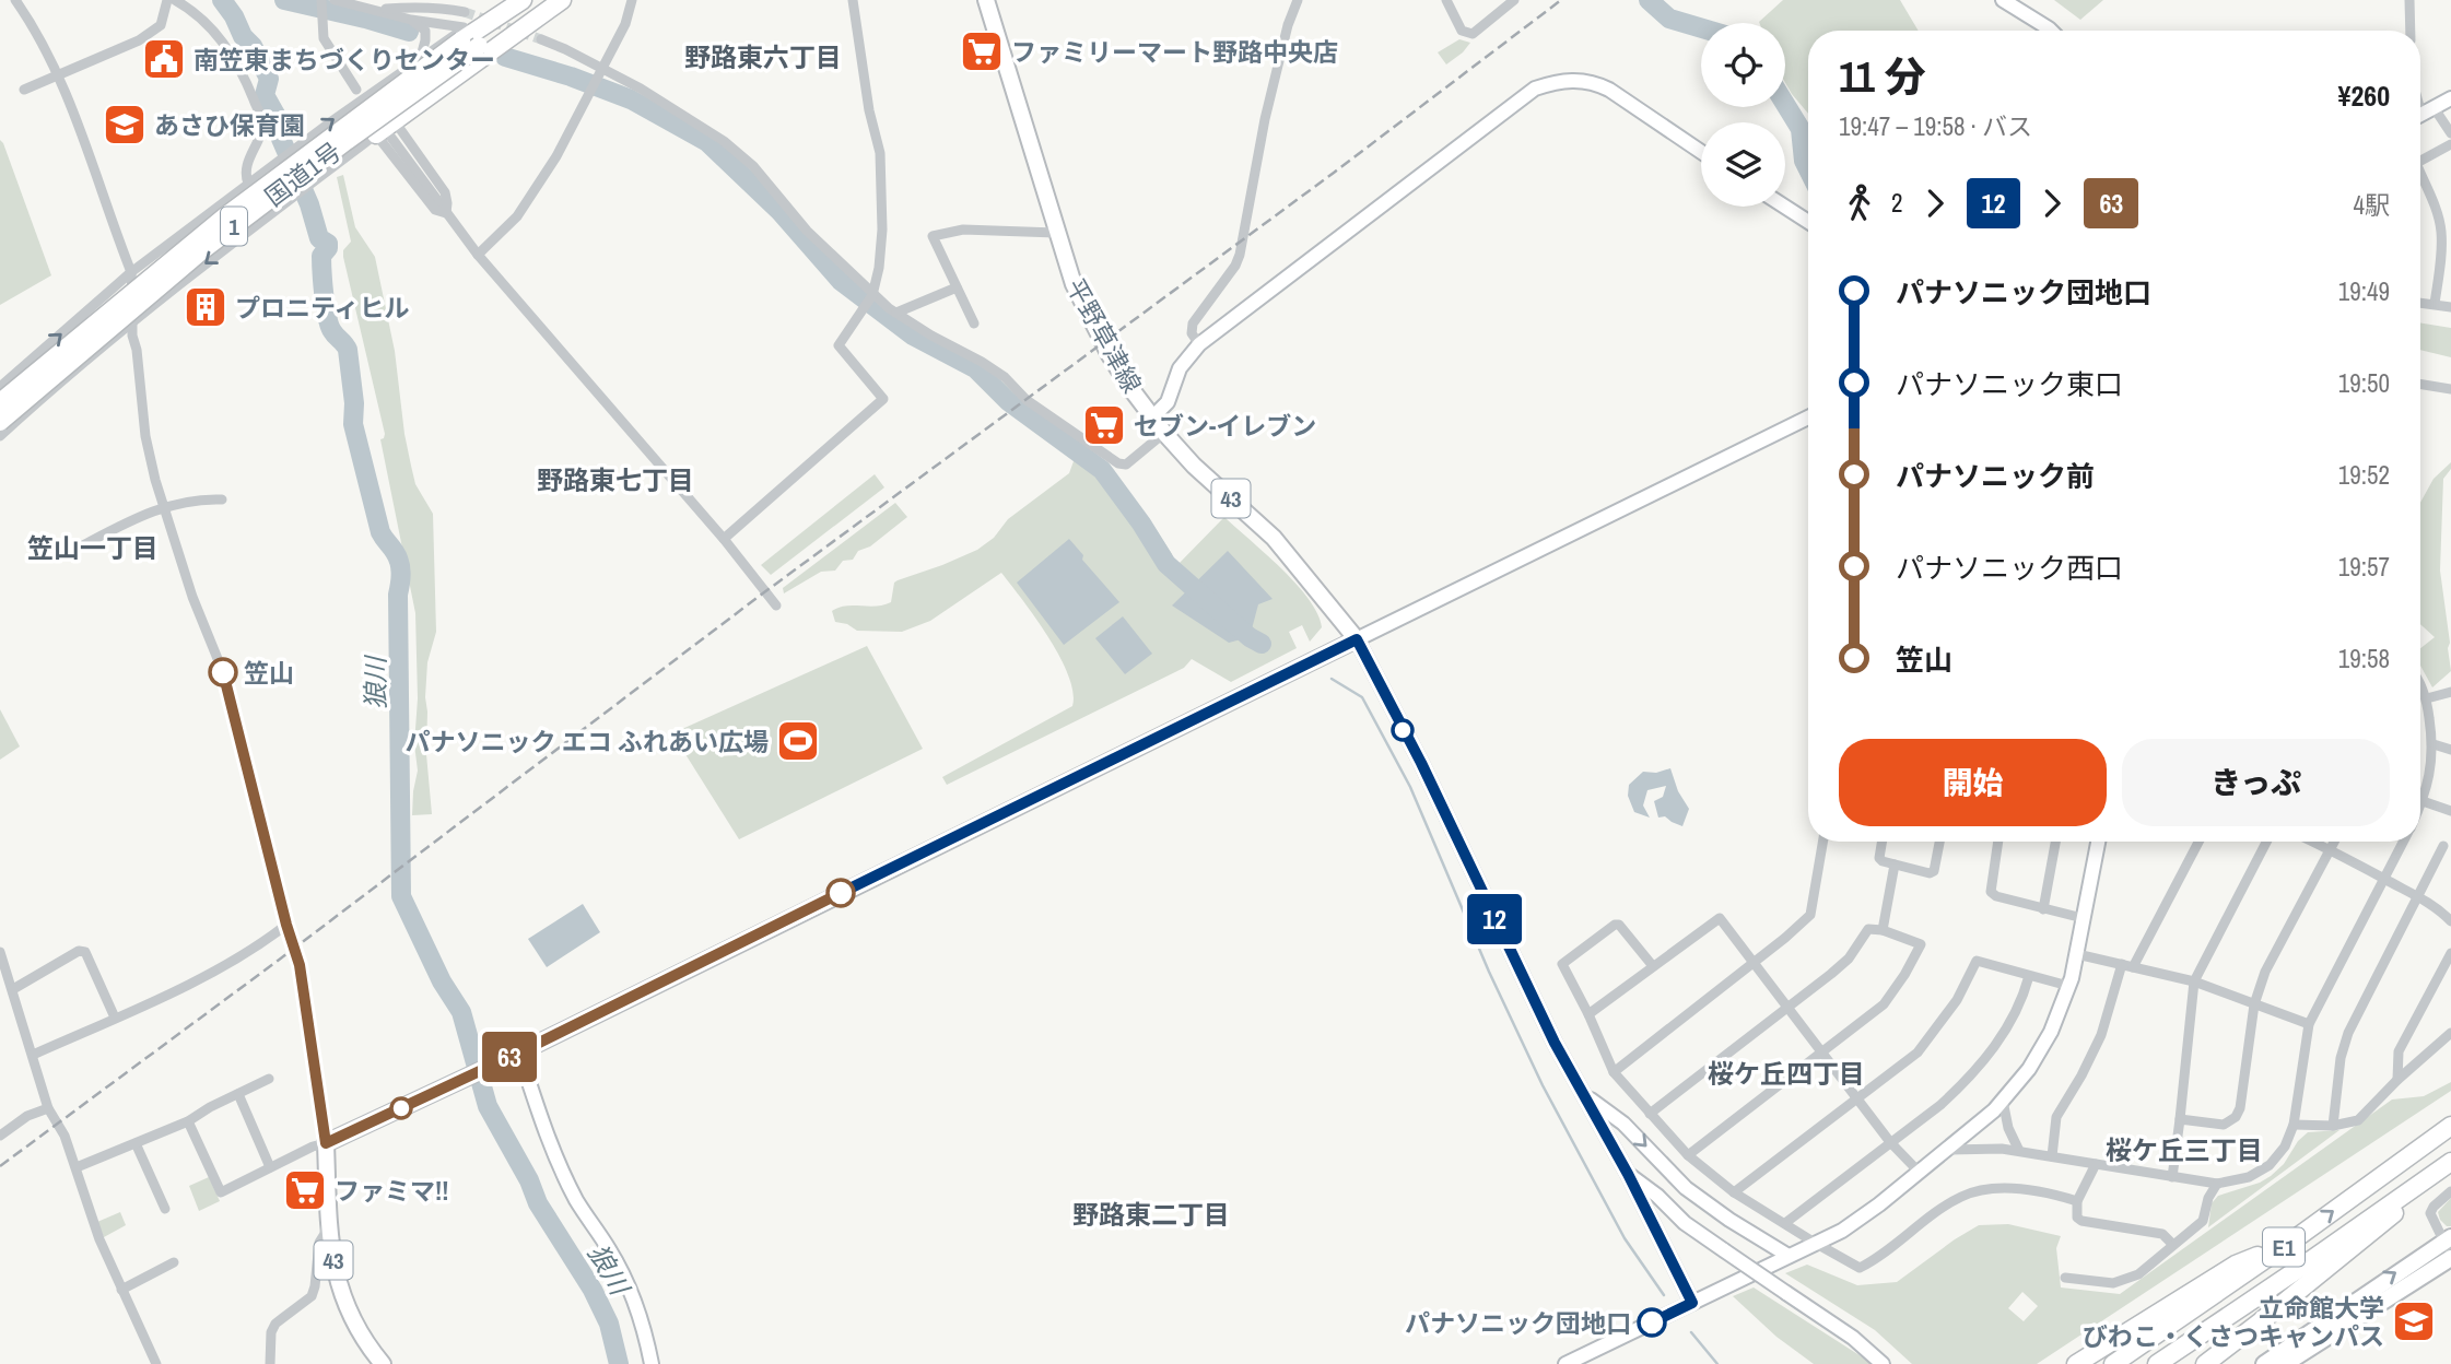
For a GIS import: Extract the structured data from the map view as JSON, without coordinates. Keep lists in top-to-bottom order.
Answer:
{
  "streets": {
    "highway": ["国道1号", "1", "E1"],
    "main road": ["平野草津線", "43"]
  },
  "districts": [
    "野路東六丁目",
    "野路東七丁目",
    "笠山一丁目",
    "桜ケ丘四丁目",
    "桜ケ丘三丁目",
    "野路東二丁目"
  ],
  "water": ["狼川"],
  "places": {
    "supermarket": ["ファミリーマート野路中央店", "セブン-イレブン", "ファミマ!!"],
    "public building": ["南笠東まちづくりセンター"],
    "school or university": ["あさひ保育園", "立命館大学 びわこ・くさつキャンパス"],
    "building": ["プロニティヒル"],
    "other": ["笠山", "パナソニック団地口"],
    "sports": ["パナソニック エコ ふれあい広場"]
  },
  "lines": ["bus line 12", "bus line 63"],
  "page": {
    "on_map": ["12", "63"],
    "heading": ["11 分", "19:47 – 19:58 · バス", "¥260"],
    "legs": [
      "2",
      "12",
      "63",
      "4駅"
    ],
    "list": [
      {
        "name": "パナソニック団地口",
        "value": "19:49"
      },
      {
        "name": "パナソニック東口",
        "value": "19:50"
      },
      {
        "name": "パナソニック前",
        "value": "19:52"
      },
      {
        "name": "パナソニック西口",
        "value": "19:57"
      },
      {
        "name": "笠山",
        "value": "19:58"
      }
    ],
    "buttons": ["開始", "きっぷ"]
  }
}
